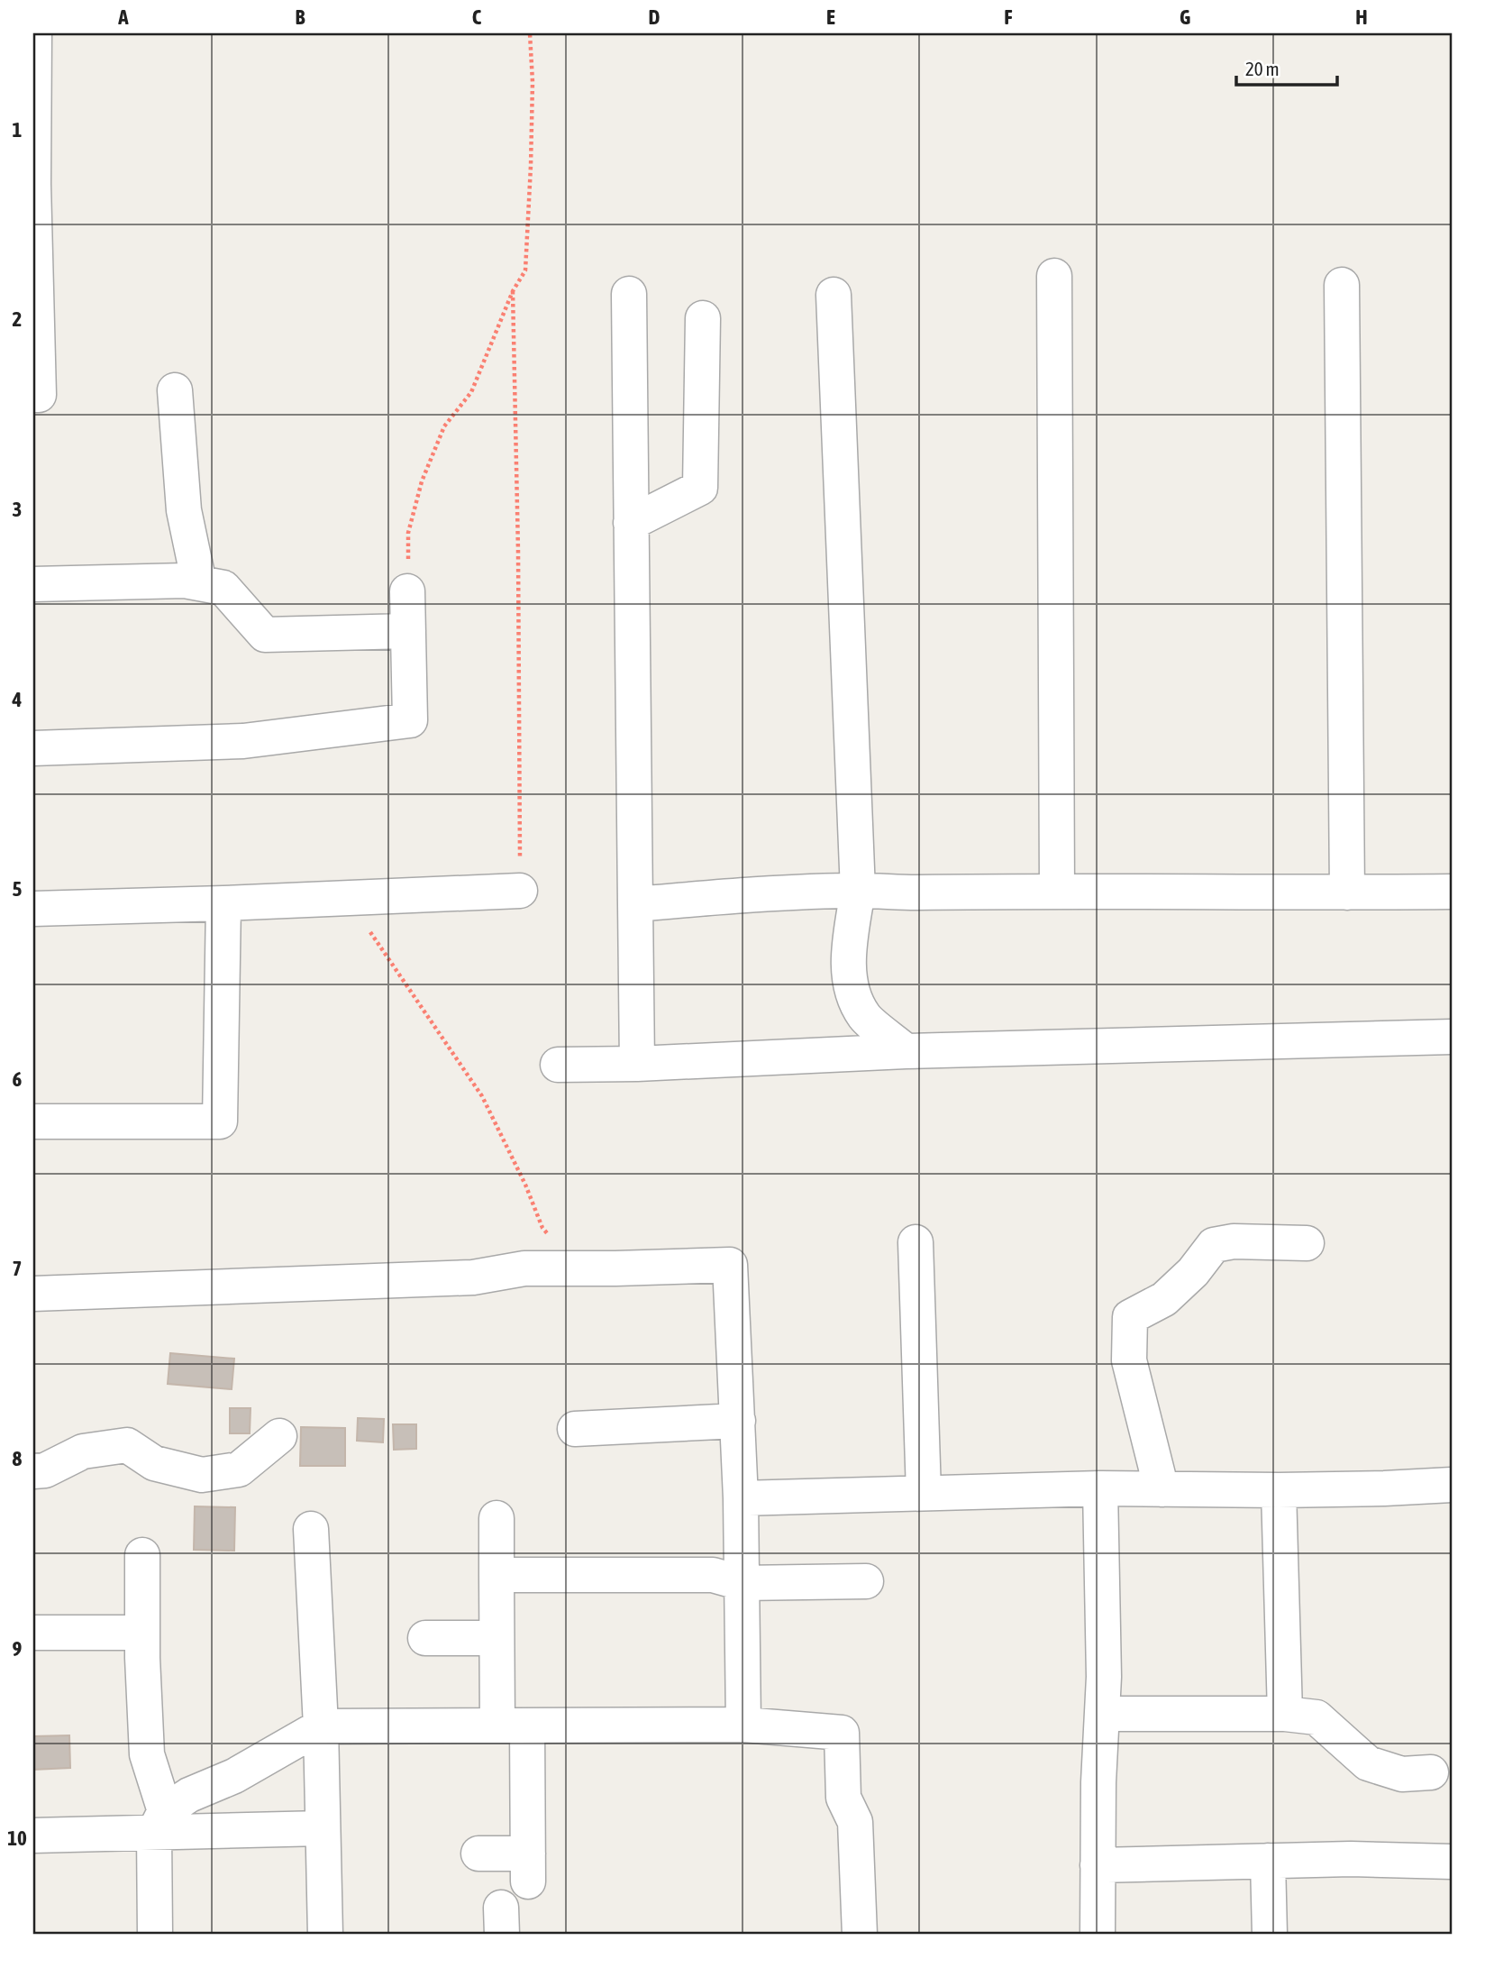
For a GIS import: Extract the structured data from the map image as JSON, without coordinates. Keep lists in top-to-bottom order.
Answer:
{
  "scale_bar": "20 m",
  "grid": {
    "columns": [
      "A",
      "B",
      "C",
      "D",
      "E",
      "F",
      "G",
      "H"
    ],
    "rows": [
      "1",
      "2",
      "3",
      "4",
      "5",
      "6",
      "7",
      "8",
      "9",
      "10"
    ]
  }
}
